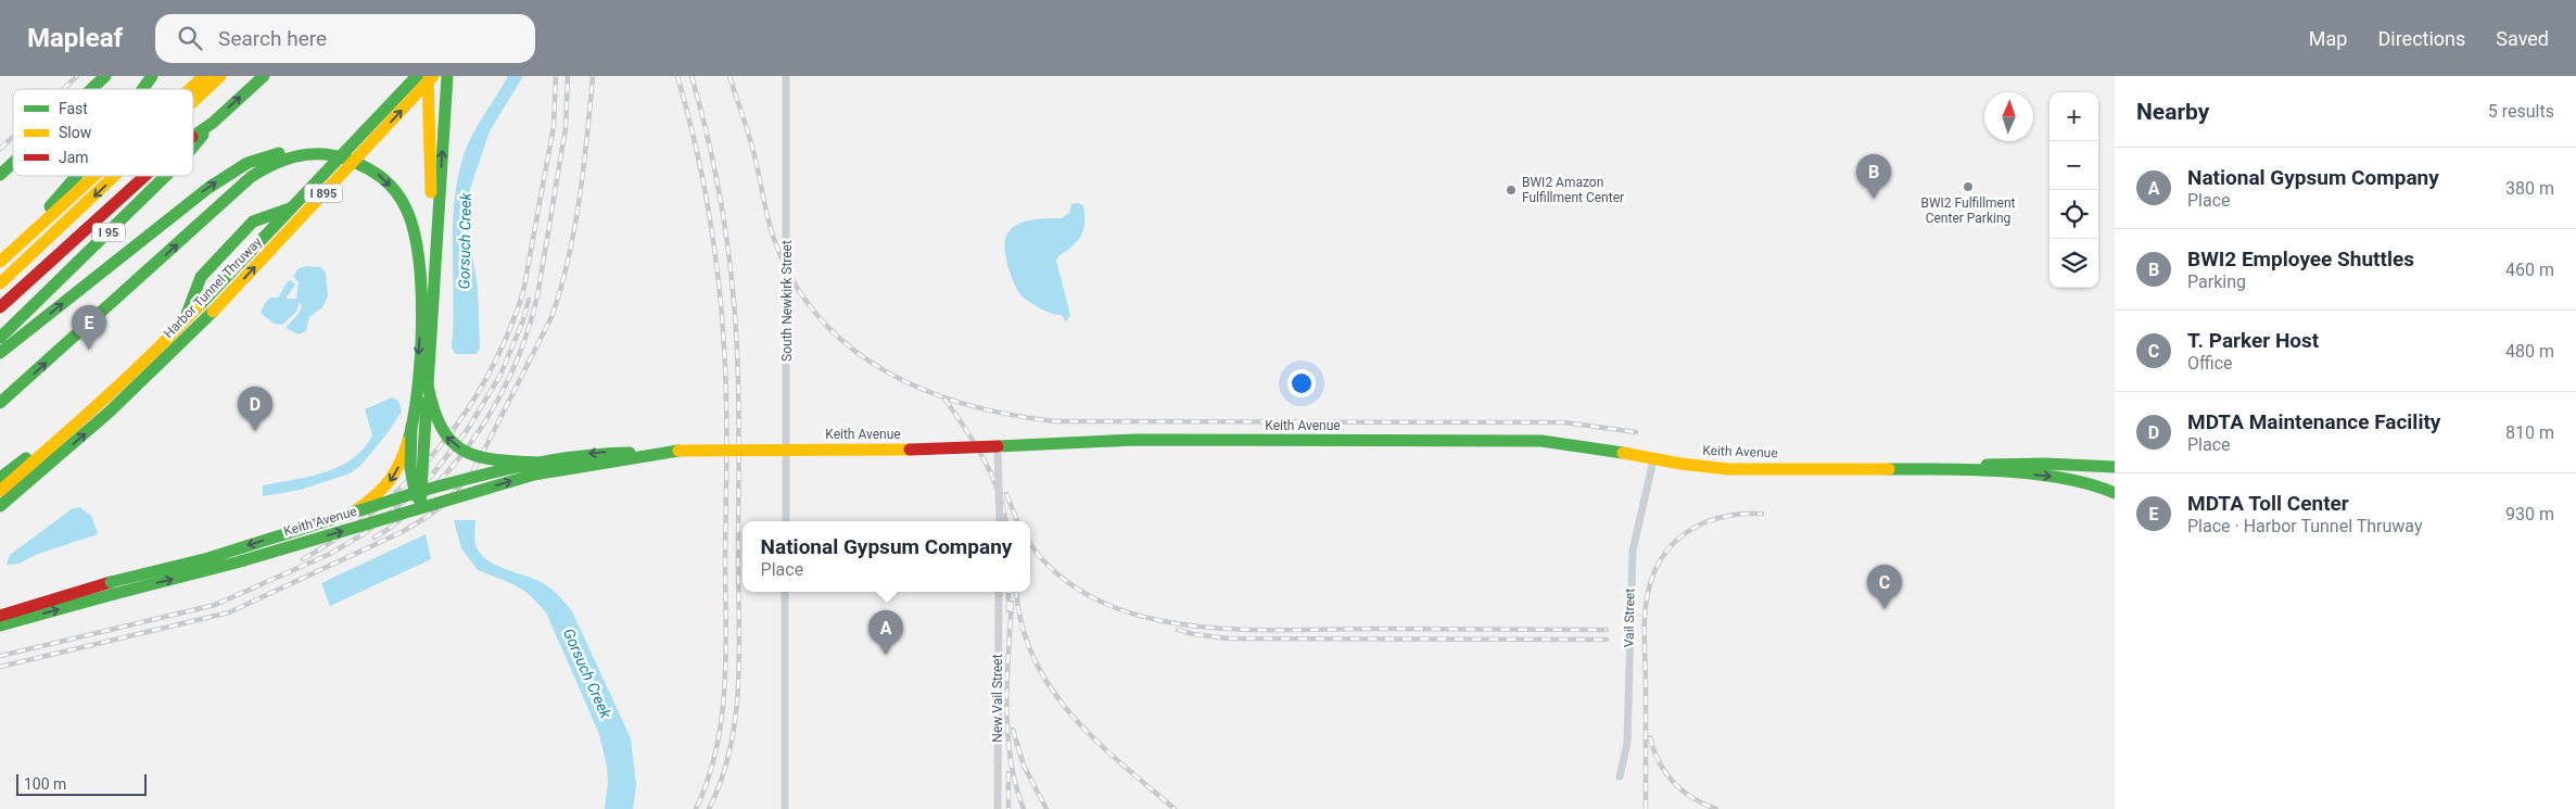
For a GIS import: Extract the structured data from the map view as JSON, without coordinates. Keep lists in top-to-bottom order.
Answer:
{
  "streets": {
    "main road": [
      "I 895",
      "I 95",
      "Harbor Tunnel Thruway",
      "Keith Avenue"
    ],
    "street": ["South Newkirk Street", "Vail Street", "New Vail Street"]
  },
  "crossings": [
    ["South Newkirk Street", "Keith Avenue"],
    ["Keith Avenue", "Vail Street"]
  ],
  "water": ["Gorsuch Creek"],
  "places": ["BWI2 Fulfillment Center Parking", "BWI2 Amazon Fulfillment Center"],
  "legend": ["Fast", "Slow", "Jam"],
  "scale_bar": "100 m",
  "north": "top",
  "page": {
    "header": "Mapleaf",
    "search": "Search here",
    "nav": ["Map", "Directions", "Saved"],
    "heading": ["Nearby", "5 results"],
    "map_buttons": ["+", "−"],
    "list": [
      {
        "mark": "A",
        "name": "National Gypsum Company",
        "note": "Place",
        "value": "380 m"
      },
      {
        "mark": "B",
        "name": "BWI2 Employee Shuttles",
        "note": "Parking",
        "value": "460 m"
      },
      {
        "mark": "C",
        "name": "T. Parker Host",
        "note": "Office",
        "value": "480 m"
      },
      {
        "mark": "D",
        "name": "MDTA Maintenance Facility",
        "note": "Place",
        "value": "810 m"
      },
      {
        "mark": "E",
        "name": "MDTA Toll Center",
        "note": "Place · Harbor Tunnel Thruway",
        "value": "930 m"
      }
    ],
    "pins": [
      "B",
      "E",
      "D",
      "C",
      "A"
    ],
    "popup": ["National Gypsum Company", "Place"],
    "scale": "100 m"
  }
}
